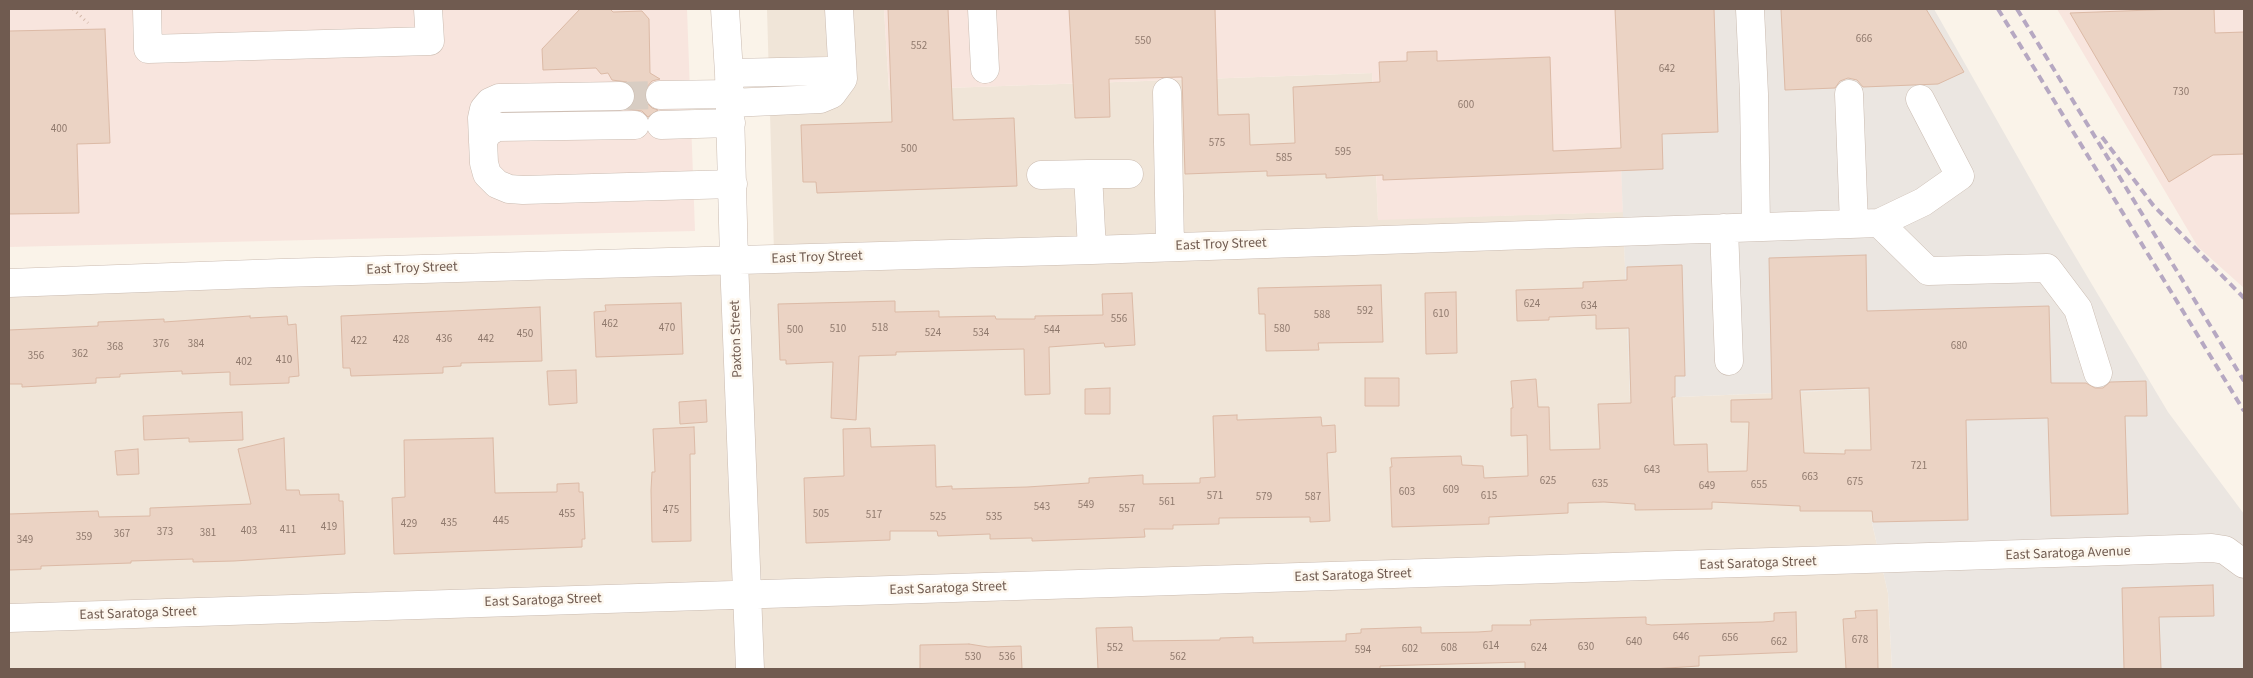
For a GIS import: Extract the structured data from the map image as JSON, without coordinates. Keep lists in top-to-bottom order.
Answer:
{
  "streets": {
    "street": [
      "East Troy Street",
      "Paxton Street",
      "East Saratoga Avenue",
      "East Saratoga Street"
    ]
  },
  "crossings": [
    ["East Troy Street", "Paxton Street"],
    ["Paxton Street", "East Saratoga Street"],
    ["East Saratoga Avenue", "East Saratoga Street"]
  ],
  "house_numbers": [
    "666",
    "550",
    "552",
    "642",
    "730",
    "600",
    "400",
    "575",
    "500",
    "595",
    "585",
    "624",
    "634",
    "592",
    "610",
    "588",
    "556",
    "462",
    "470",
    "518",
    "510",
    "580",
    "500",
    "544",
    "524",
    "534",
    "450",
    "436",
    "442",
    "428",
    "422",
    "376",
    "384",
    "680",
    "368",
    "362",
    "356",
    "410",
    "402",
    "721",
    "643",
    "663",
    "625",
    "675",
    "635",
    "655",
    "649",
    "609",
    "603",
    "571",
    "615",
    "579",
    "587",
    "561",
    "549",
    "543",
    "557",
    "475",
    "455",
    "505",
    "517",
    "525",
    "535",
    "445",
    "435",
    "429",
    "419",
    "411",
    "403",
    "373",
    "381",
    "367",
    "359",
    "349",
    "646",
    "656",
    "678",
    "640",
    "662",
    "614",
    "630",
    "552",
    "608",
    "624",
    "602",
    "594",
    "530",
    "536",
    "562"
  ]
}
